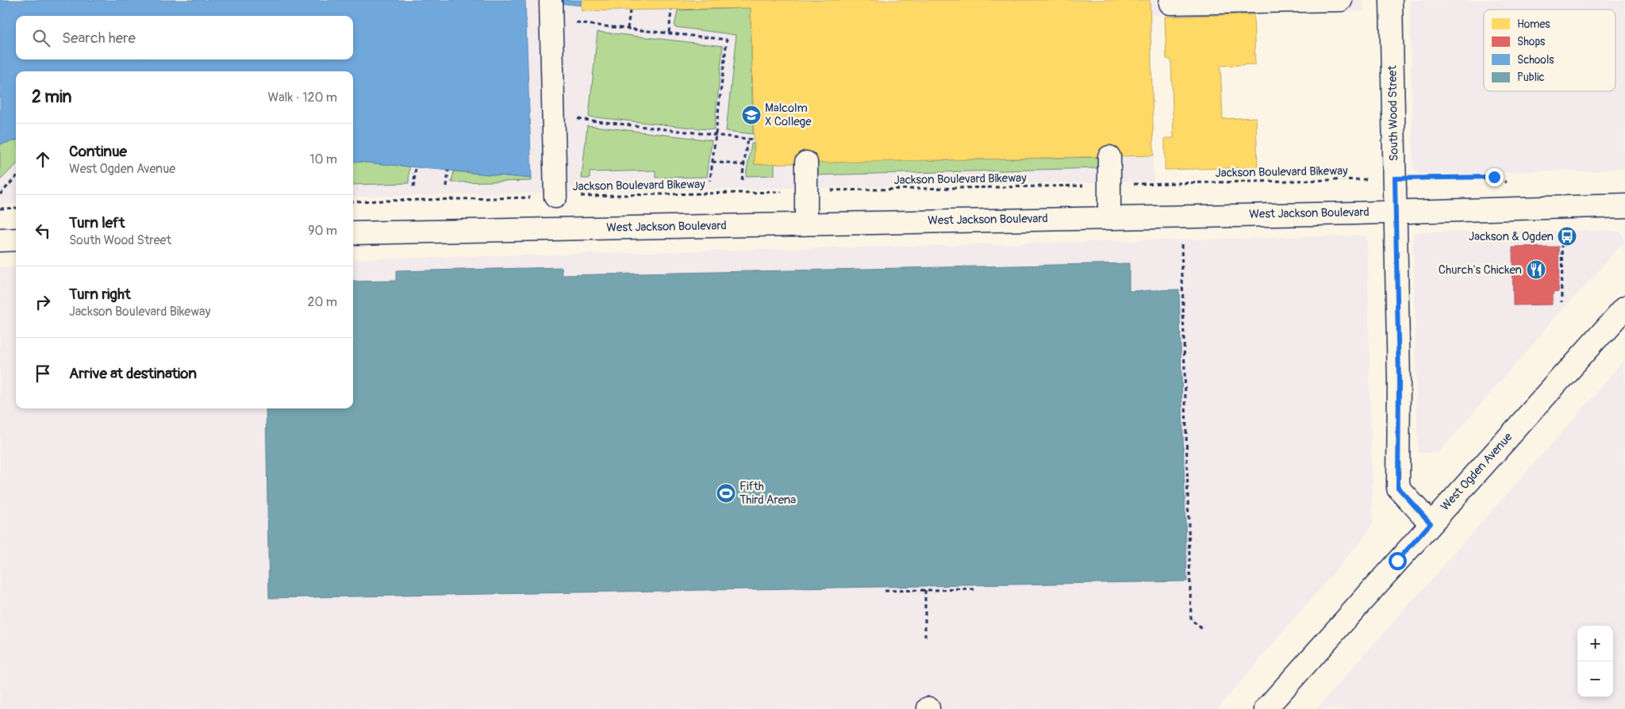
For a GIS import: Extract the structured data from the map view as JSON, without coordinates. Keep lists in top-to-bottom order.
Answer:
{
  "streets": {
    "street": ["South Wood Street", "West Jackson Boulevard", "West Ogden Avenue"],
    "path": ["Jackson Boulevard Bikeway"]
  },
  "crossings": [
    ["South Wood Street", "Jackson Boulevard Bikeway"],
    ["South Wood Street", "West Jackson Boulevard"],
    ["South Wood Street", "West Ogden Avenue"]
  ],
  "places": {
    "school or university": ["Malcolm X College"],
    "bus stop": ["Jackson & Ogden"],
    "restaurant": ["Church's Chicken"],
    "sports": ["Fifth Third Arena"]
  },
  "legend": [
    "Homes",
    "Shops",
    "Schools",
    "Public"
  ],
  "page": {
    "search": "Search here",
    "heading": ["2 min", "Walk · 120 m"],
    "list": [
      ["Continue", "West Ogden Avenue", "10 m"],
      ["Turn left", "South Wood Street", "90 m"],
      ["Turn right", "Jackson Boulevard Bikeway", "20 m"],
      "Arrive at destination"
    ],
    "map_buttons": ["+", "−"]
  }
}
